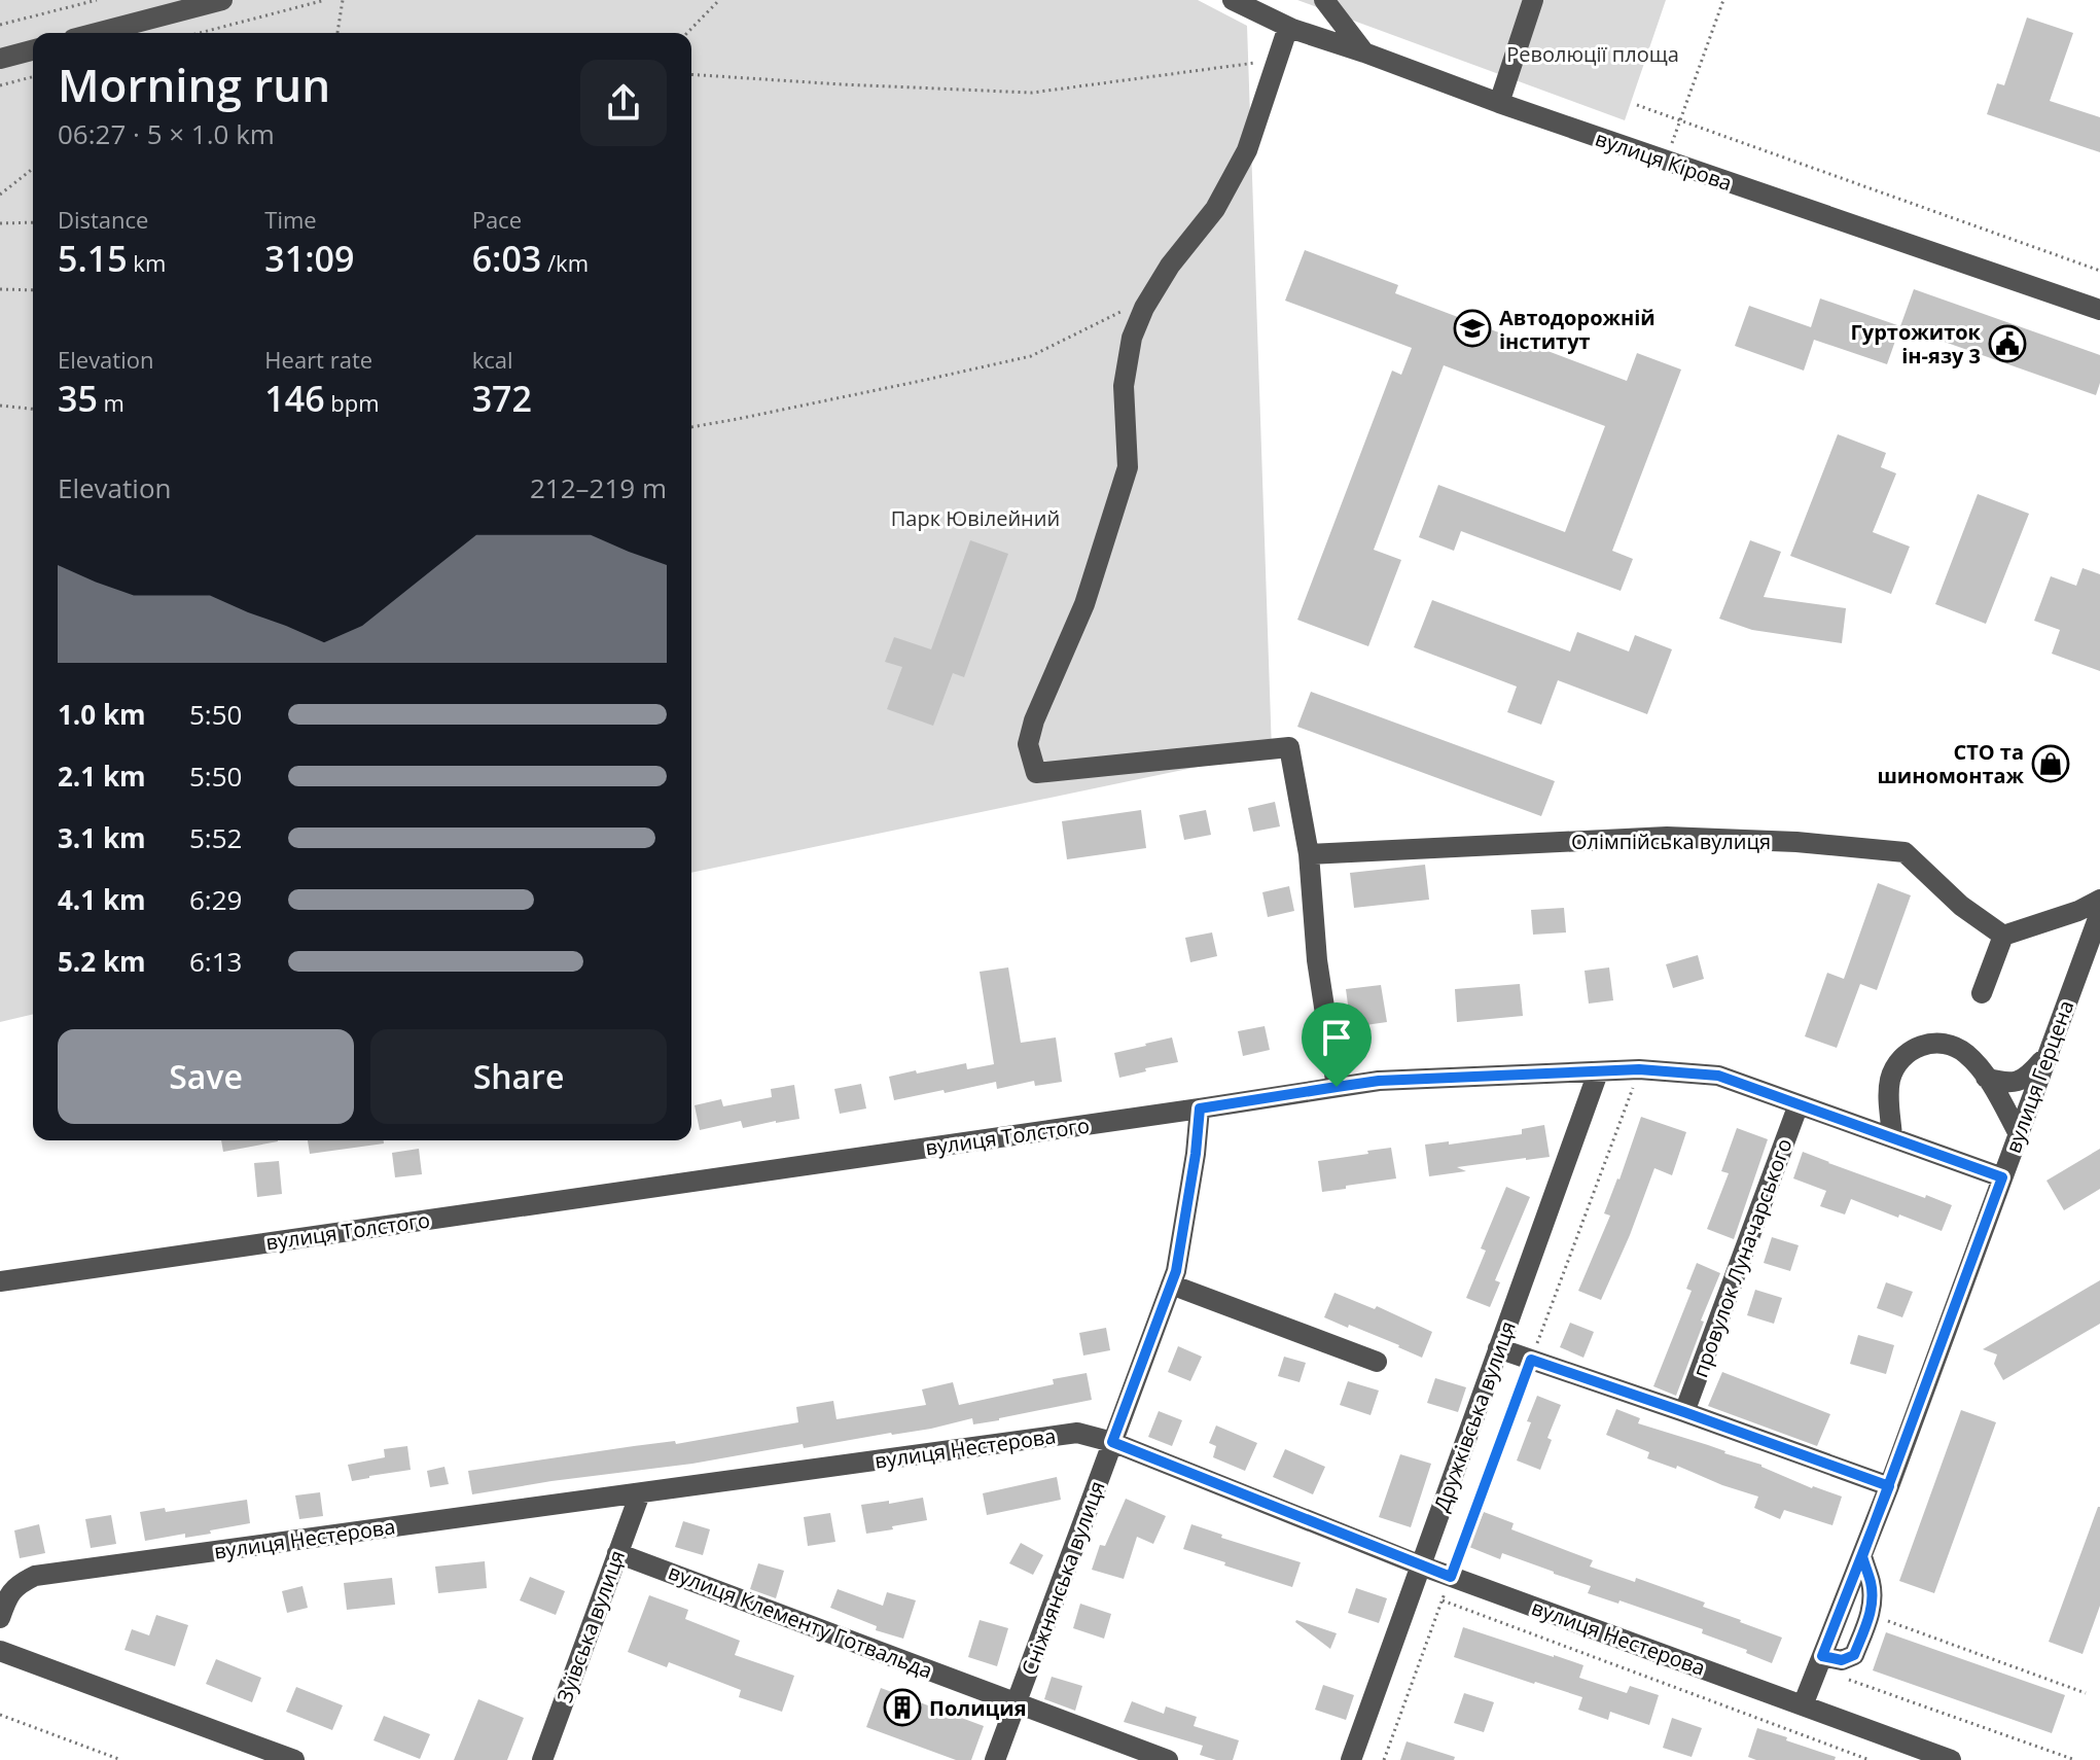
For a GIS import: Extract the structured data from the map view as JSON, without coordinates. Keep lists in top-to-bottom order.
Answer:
{
  "streets": {
    "street": [
      "вулиця Кірова",
      "Олімпійська вулиця",
      "вулиця Герцена",
      "вулиця Толстого",
      "провулок Луначарського",
      "Дружківська вулиця",
      "вулиця Нестерова",
      "Сніжнянська вулиця",
      "вулиця Клементу Готвальда",
      "Зуївська вулиця"
    ]
  },
  "crossings": [
    ["вулиця Герцена", "вулиця Толстого"],
    ["вулиця Герцена", "вулиця Нестерова"],
    ["вулиця Толстого", "провулок Луначарського"],
    ["вулиця Толстого", "Дружківська вулиця"],
    ["вулиця Толстого", "Сніжнянська вулиця"],
    ["Дружківська вулиця", "вулиця Нестерова"],
    ["вулиця Нестерова", "Сніжнянська вулиця"],
    ["вулиця Нестерова", "Зуївська вулиця"],
    ["Сніжнянська вулиця", "вулиця Клементу Готвальда"],
    ["вулиця Клементу Готвальда", "Зуївська вулиця"]
  ],
  "parks": ["Революції площа", "Парк Ювілейний"],
  "places": {
    "school or university": ["Автодорожній інститут"],
    "public building": ["Гуртожиток ін-язу 3"],
    "shop": ["СТО та шиномонтаж"],
    "building": ["Полиция"]
  },
  "page": {
    "heading": ["Morning run", "06:27 · 5 × 1.0 km"],
    "stats": [
      ["Distance", "5.15 km"],
      ["Time", "31:09"],
      ["Pace", "6:03 /km"],
      ["Elevation", "35 m"],
      ["Heart rate", "146 bpm"],
      ["kcal", "372"]
    ],
    "chart": ["Elevation", "212–219 m"],
    "list": [
      {
        "name": "1.0 km",
        "note": "5:50"
      },
      {
        "name": "2.1 km",
        "note": "5:50"
      },
      {
        "name": "3.1 km",
        "note": "5:52"
      },
      {
        "name": "4.1 km",
        "note": "6:29"
      },
      {
        "name": "5.2 km",
        "note": "6:13"
      }
    ],
    "buttons": ["Save", "Share"]
  }
}
